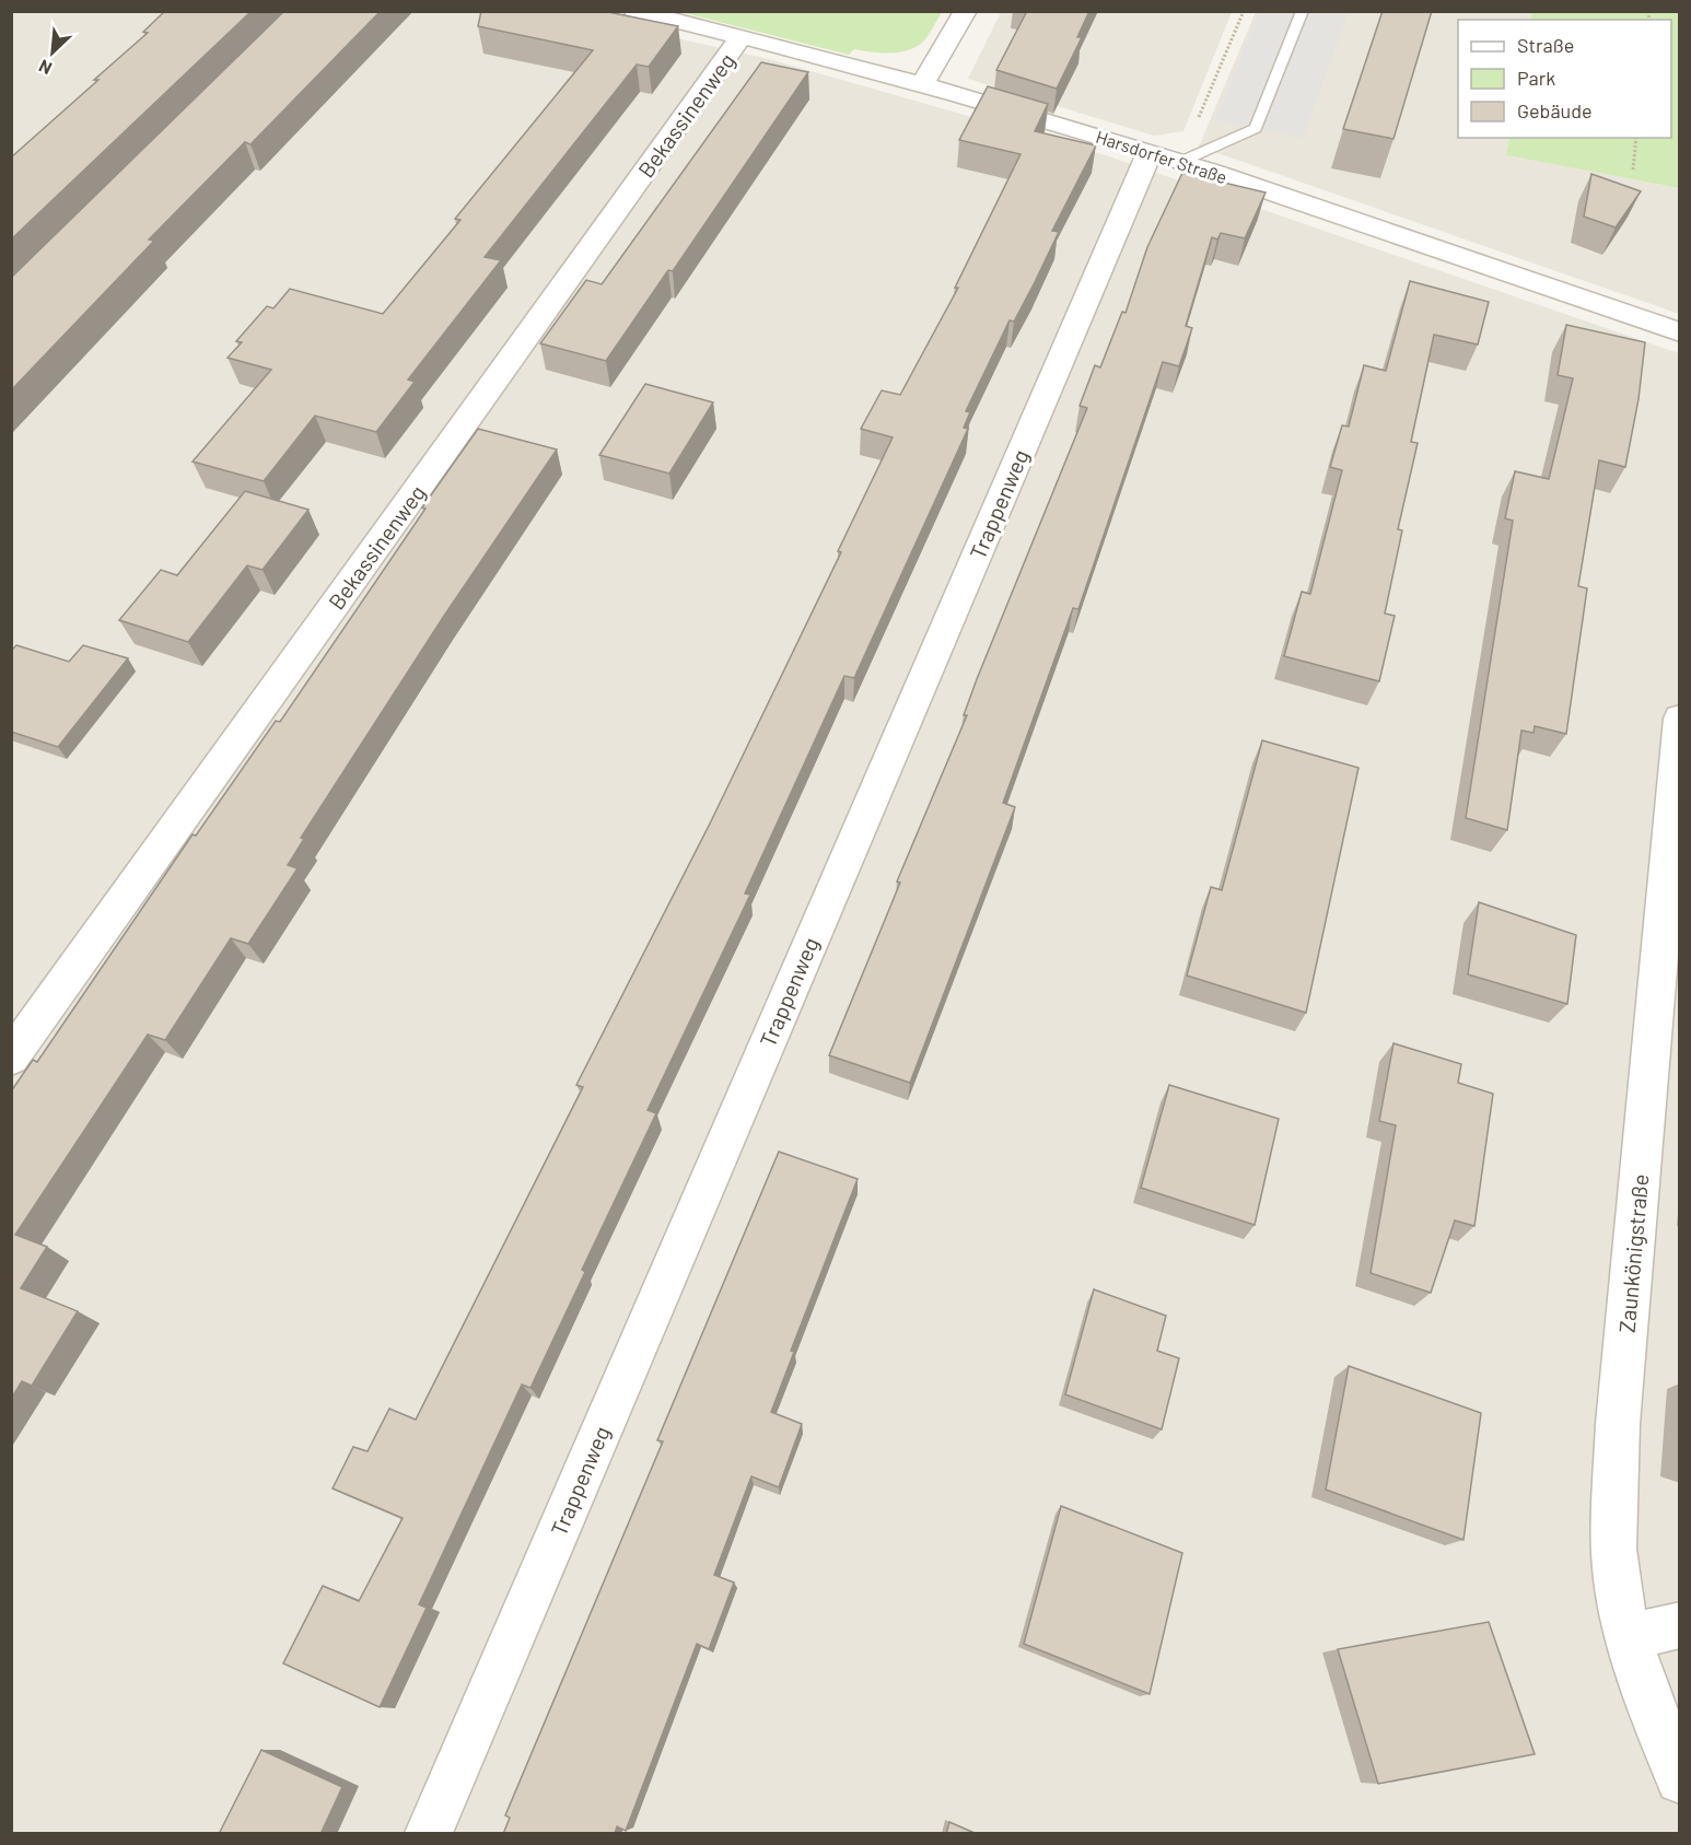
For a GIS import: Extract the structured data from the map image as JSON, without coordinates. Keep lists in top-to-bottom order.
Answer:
{
  "streets": {
    "street": [
      "Bekassinenweg",
      "Harsdorfer Straße",
      "Trappenweg",
      "Zaunkönigstraße"
    ]
  },
  "crossings": [
    ["Bekassinenweg", "Harsdorfer Straße"],
    ["Harsdorfer Straße", "Trappenweg"]
  ],
  "legend": ["Straße", "Park", "Gebäude"],
  "north": "bottom left"
}
